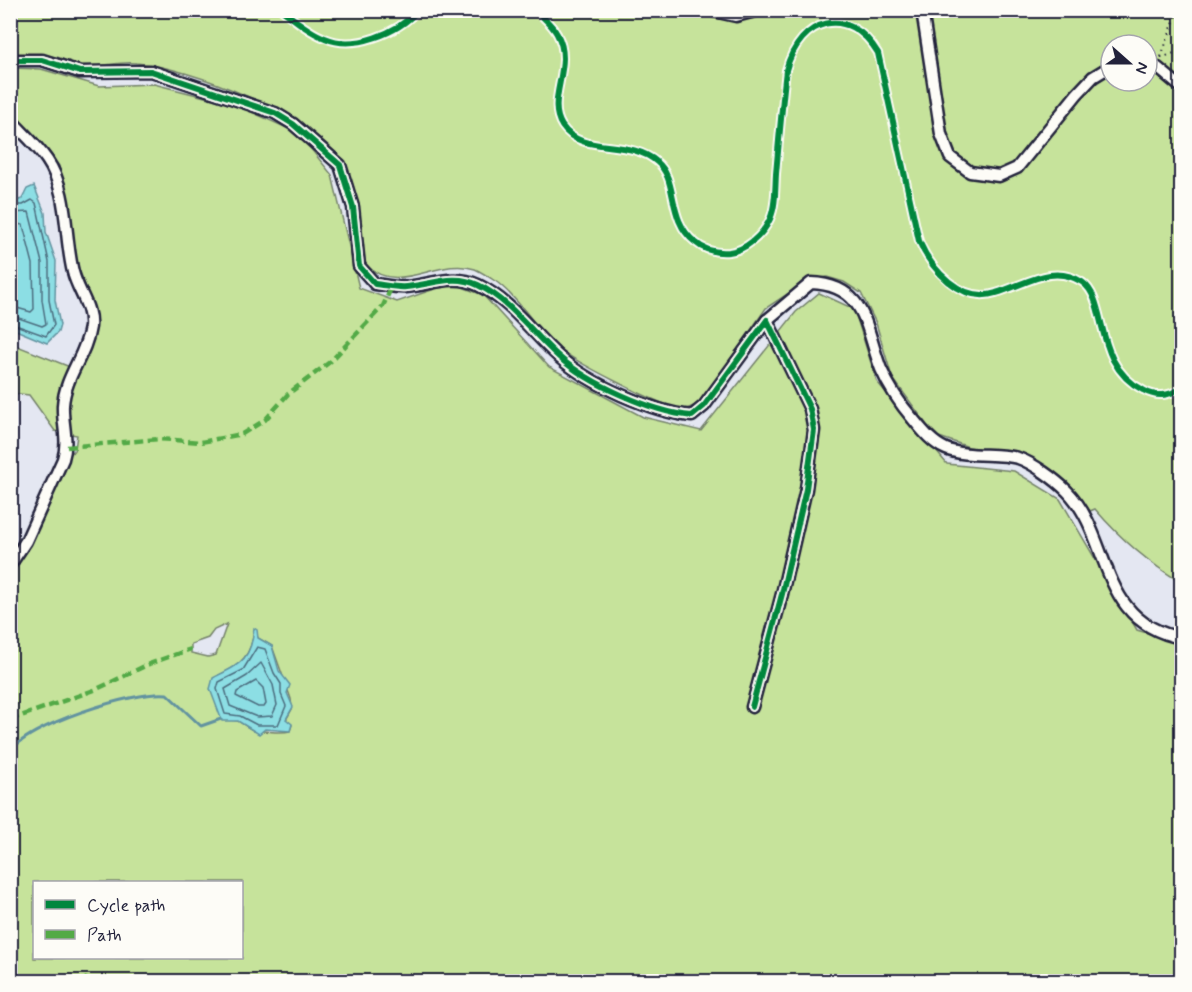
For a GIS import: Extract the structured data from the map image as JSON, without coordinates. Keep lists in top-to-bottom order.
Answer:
{
  "legend": ["Cycle path", "Path"],
  "north": "right"
}
